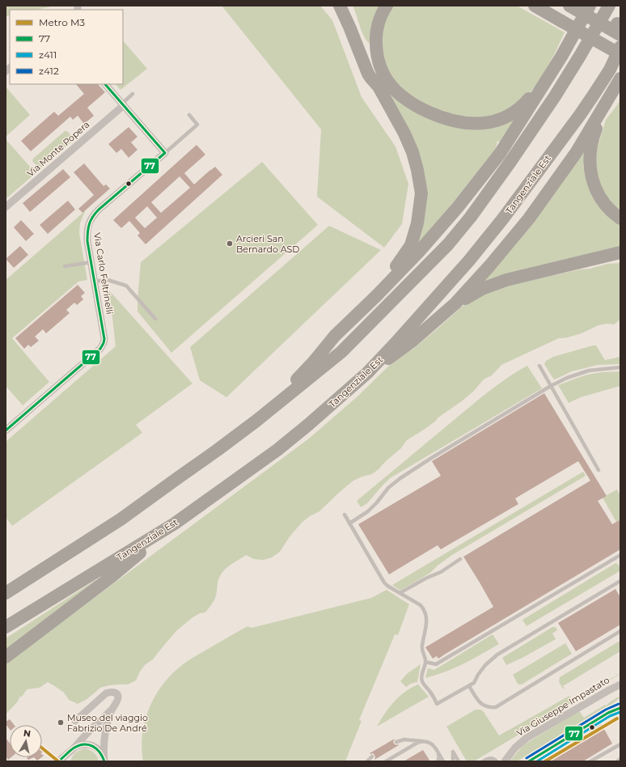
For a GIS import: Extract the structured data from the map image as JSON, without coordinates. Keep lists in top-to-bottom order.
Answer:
{
  "streets": {
    "highway": ["Tangenziale Est"],
    "street": ["Via Monte Popera", "Via Carlo Feltrinelli", "Via Giuseppe Impastato"]
  },
  "places": ["Arcieri San Bernardo ASD", "Museo del viaggio Fabrizio De André"],
  "lines": [
    "transit line 77",
    "transit line z412",
    "transit line z411",
    "metro line M3"
  ],
  "legend": [
    "Metro M3",
    "77",
    "z411",
    "z412"
  ],
  "north": "top"
}
